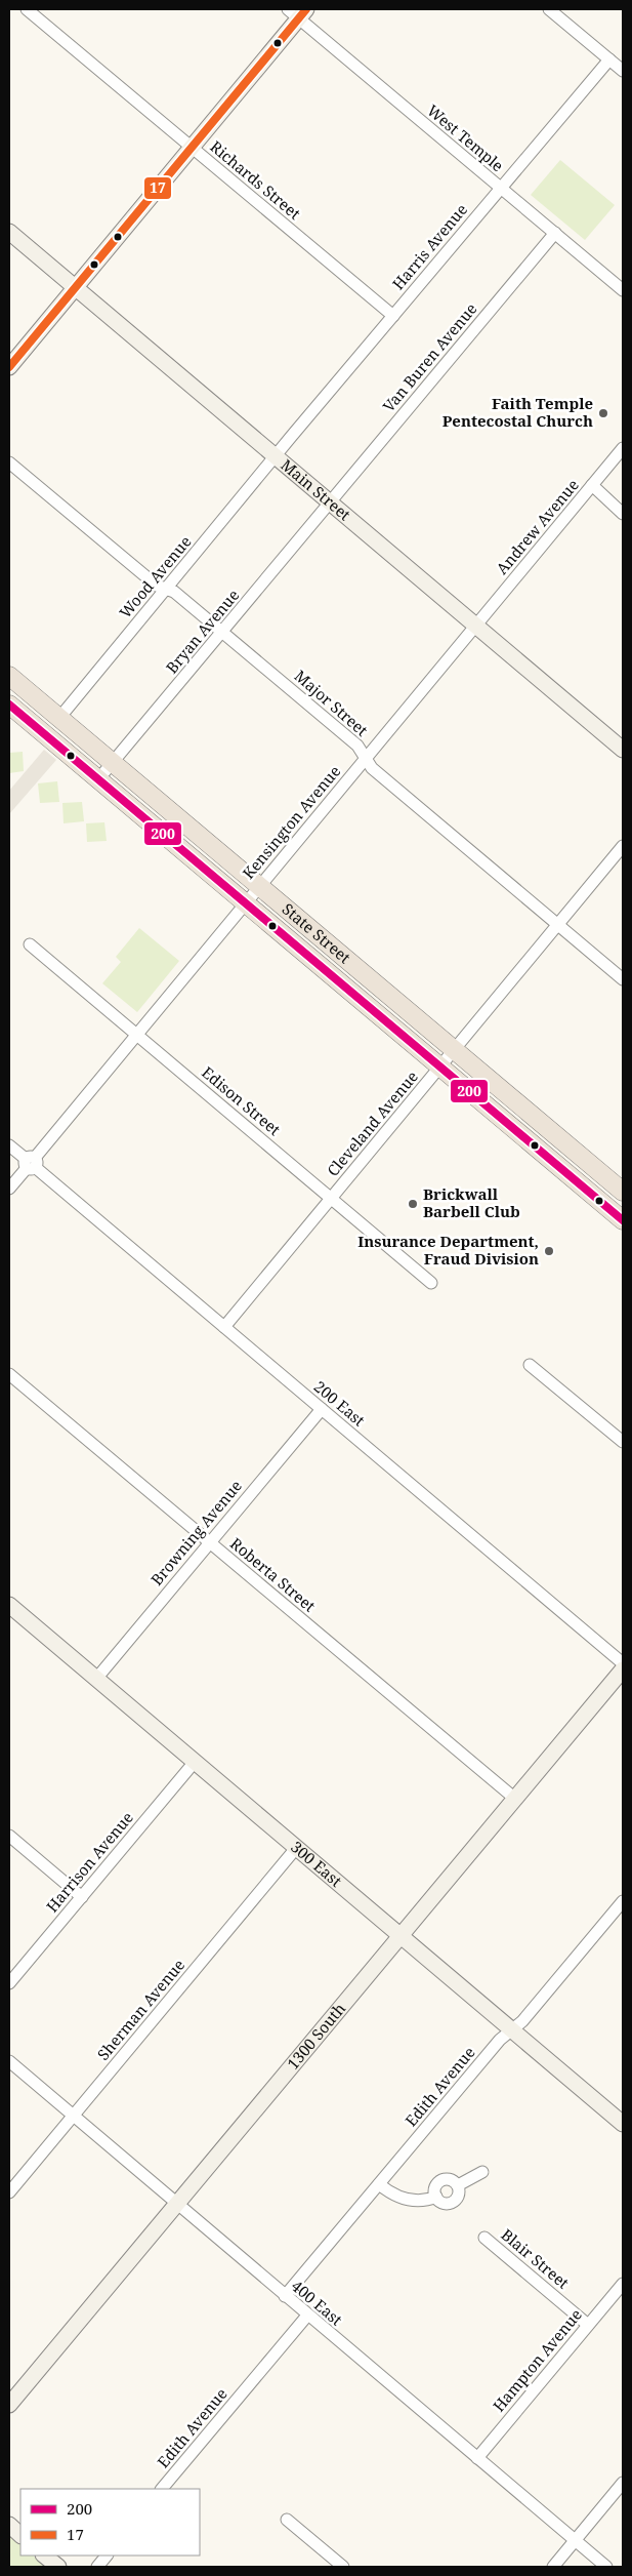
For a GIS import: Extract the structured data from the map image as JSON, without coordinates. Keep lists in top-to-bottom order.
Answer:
{
  "streets": {
    "main road": ["State Street"],
    "street": [
      "West Temple",
      "Richards Street",
      "Harris Avenue",
      "Van Buren Avenue",
      "Main Street",
      "Andrew Avenue",
      "Wood Avenue",
      "Bryan Avenue",
      "Major Street",
      "Kensington Avenue",
      "Edison Street",
      "Cleveland Avenue",
      "200 East",
      "Browning Avenue",
      "Roberta Street",
      "Harrison Avenue",
      "300 East",
      "Sherman Avenue",
      "1300 South",
      "Edith Avenue",
      "Blair Street",
      "400 East",
      "Hampton Avenue"
    ]
  },
  "crossings": [
    ["West Temple", "Harris Avenue"],
    ["West Temple", "Van Buren Avenue"],
    ["Richards Street", "Harris Avenue"],
    ["Harris Avenue", "Main Street"],
    ["Harris Avenue", "Wood Avenue"],
    ["Van Buren Avenue", "Main Street"],
    ["Van Buren Avenue", "Bryan Avenue"],
    ["Main Street", "Andrew Avenue"],
    ["Main Street", "Wood Avenue"],
    ["Main Street", "Bryan Avenue"],
    ["Main Street", "Kensington Avenue"],
    ["Andrew Avenue", "Kensington Avenue"],
    ["Wood Avenue", "Major Street"],
    ["Wood Avenue", "State Street"],
    ["Bryan Avenue", "Major Street"],
    ["Bryan Avenue", "State Street"],
    ["Major Street", "Kensington Avenue"],
    ["Major Street", "Cleveland Avenue"],
    ["Kensington Avenue", "State Street"],
    ["Kensington Avenue", "Edison Street"],
    ["Kensington Avenue", "200 East"],
    ["State Street", "Cleveland Avenue"],
    ["Edison Street", "Cleveland Avenue"],
    ["Cleveland Avenue", "200 East"],
    ["200 East", "Browning Avenue"],
    ["Browning Avenue", "Roberta Street"],
    ["Browning Avenue", "300 East"],
    ["Roberta Street", "1300 South"],
    ["Harrison Avenue", "300 East"],
    ["300 East", "Sherman Avenue"],
    ["300 East", "1300 South"],
    ["300 East", "Edith Avenue"],
    ["Sherman Avenue", "400 East"],
    ["1300 South", "400 East"],
    ["Edith Avenue", "400 East"],
    ["Blair Street", "Hampton Avenue"],
    ["400 East", "Hampton Avenue"]
  ],
  "places": ["Faith Temple Pentecostal Church", "Brickwall Barbell Club", "Insurance Department, Fraud Division"],
  "lines": ["transit line 17", "transit line 200"],
  "legend": ["200", "17"]
}
